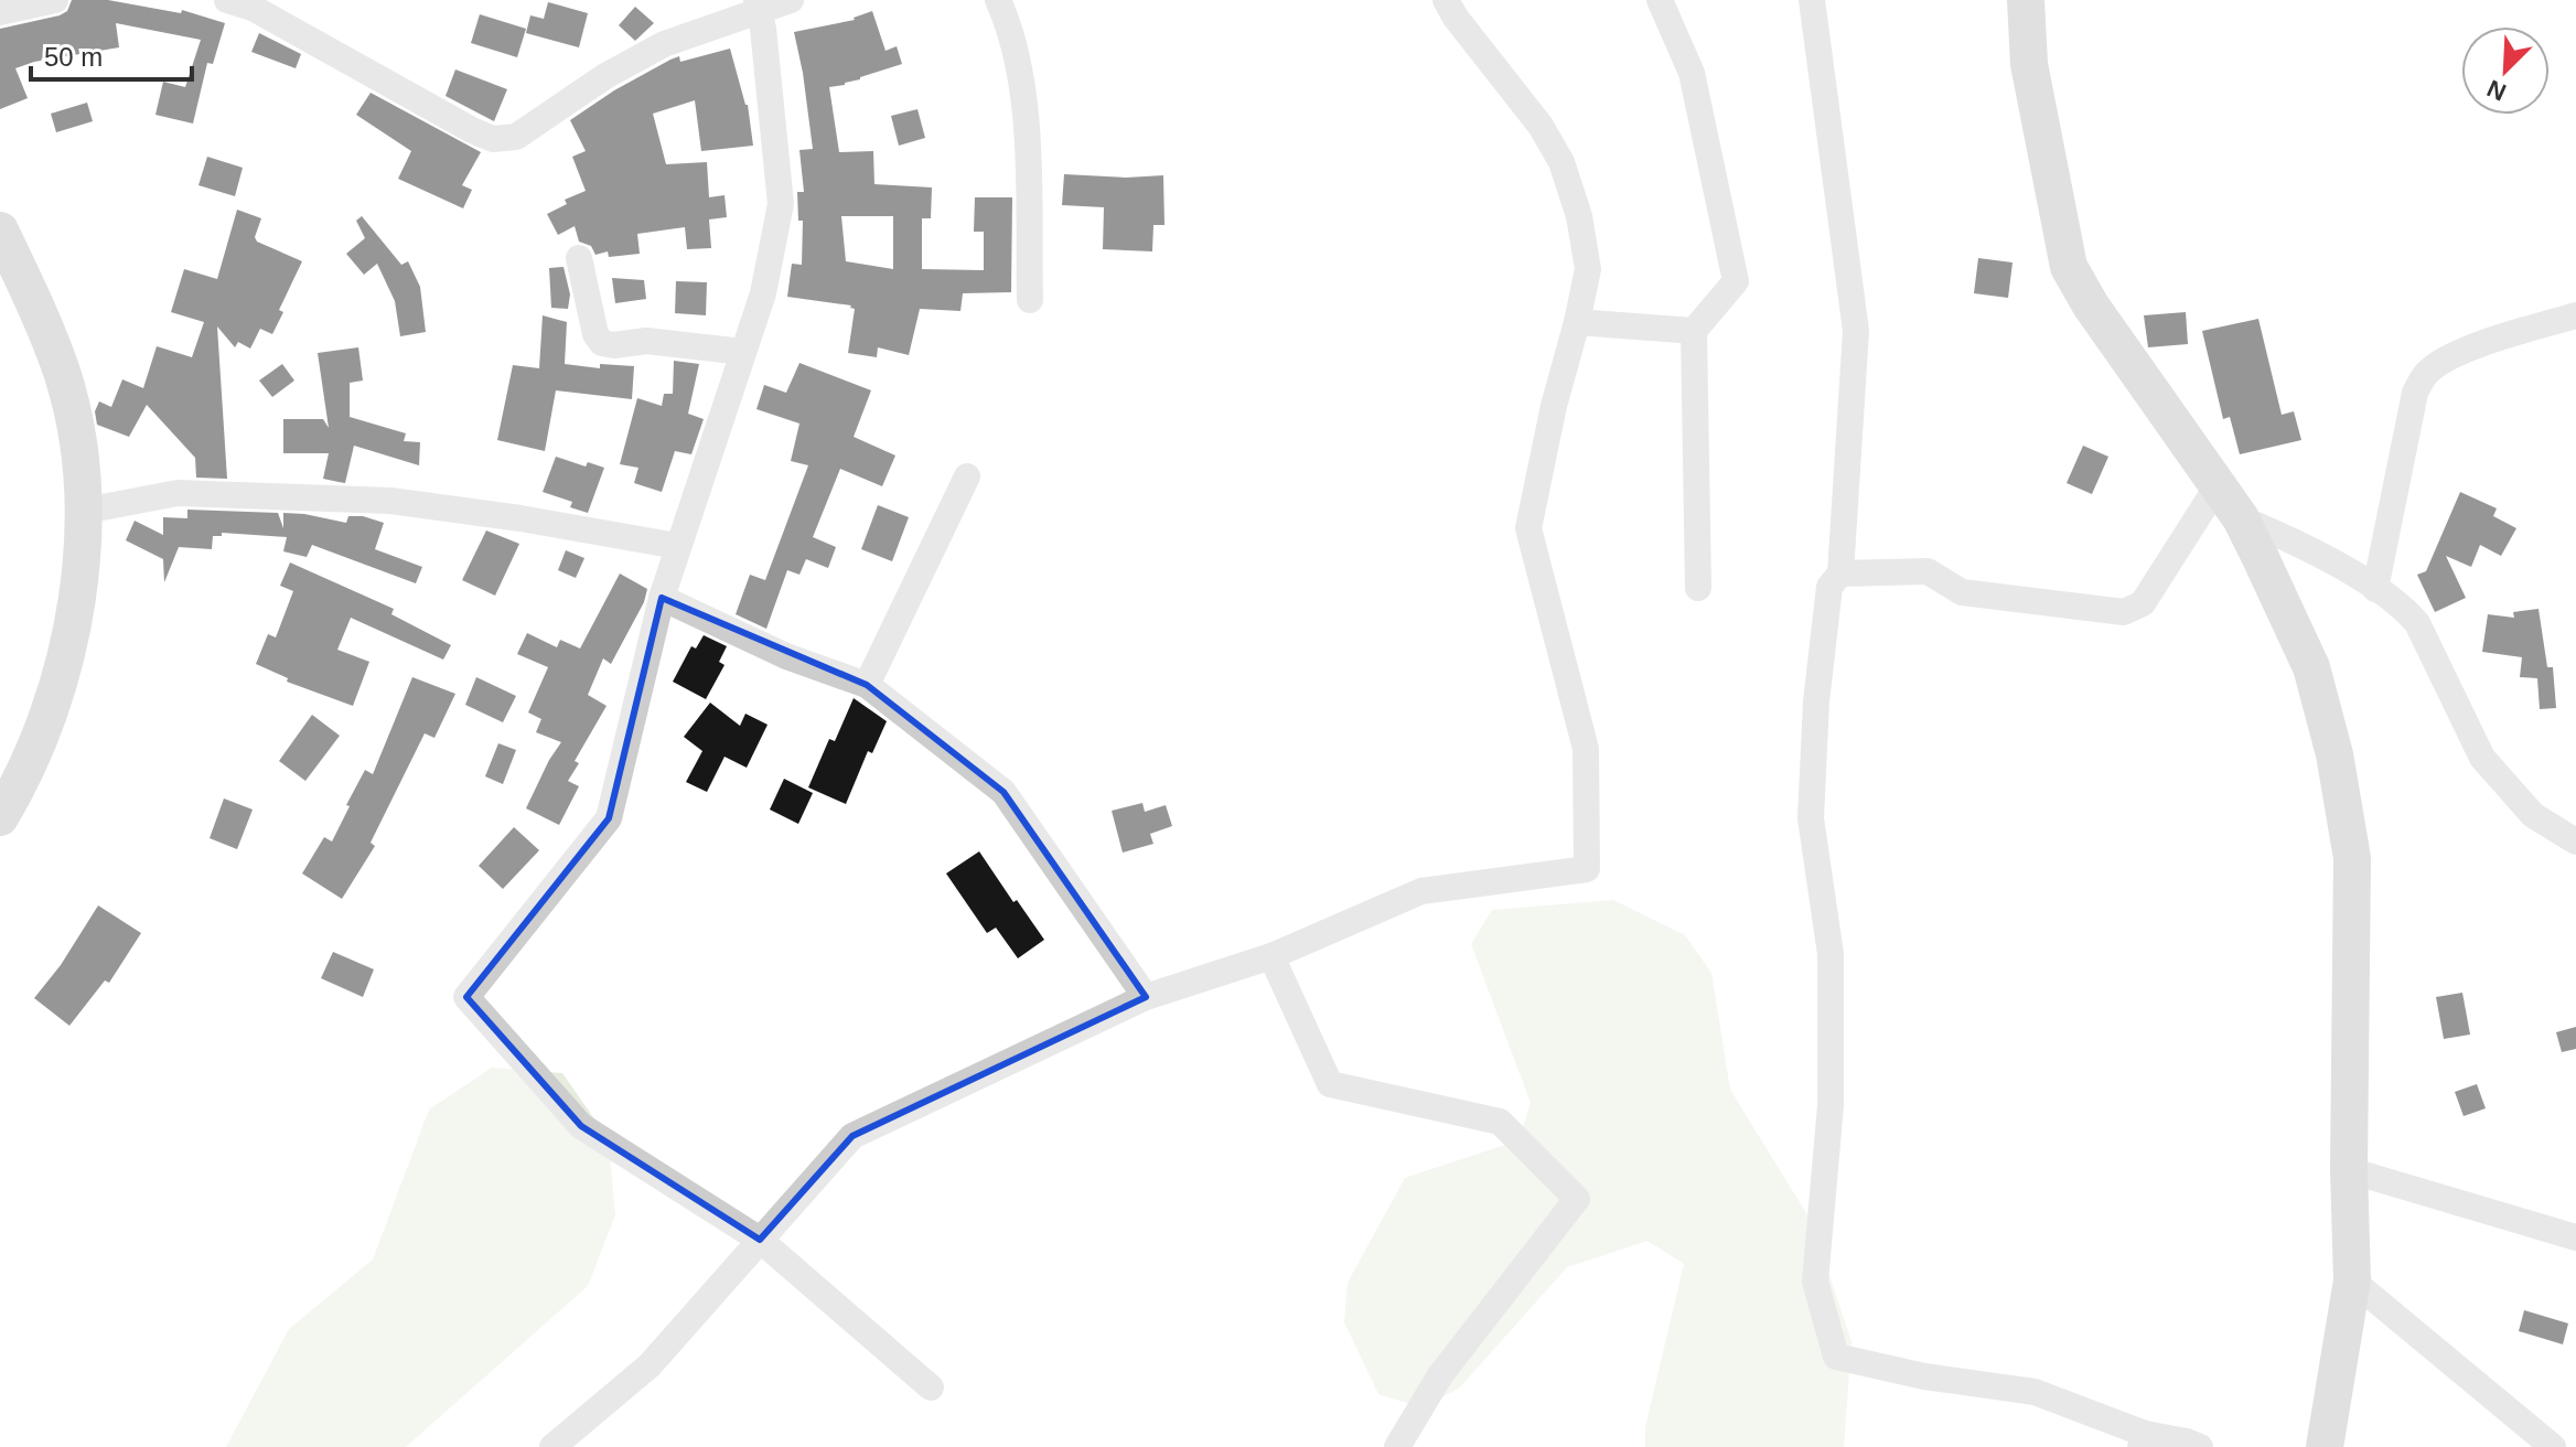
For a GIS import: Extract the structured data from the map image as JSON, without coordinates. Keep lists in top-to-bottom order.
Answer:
{
  "scale_bar": "50 m",
  "north": "bottom left"
}
